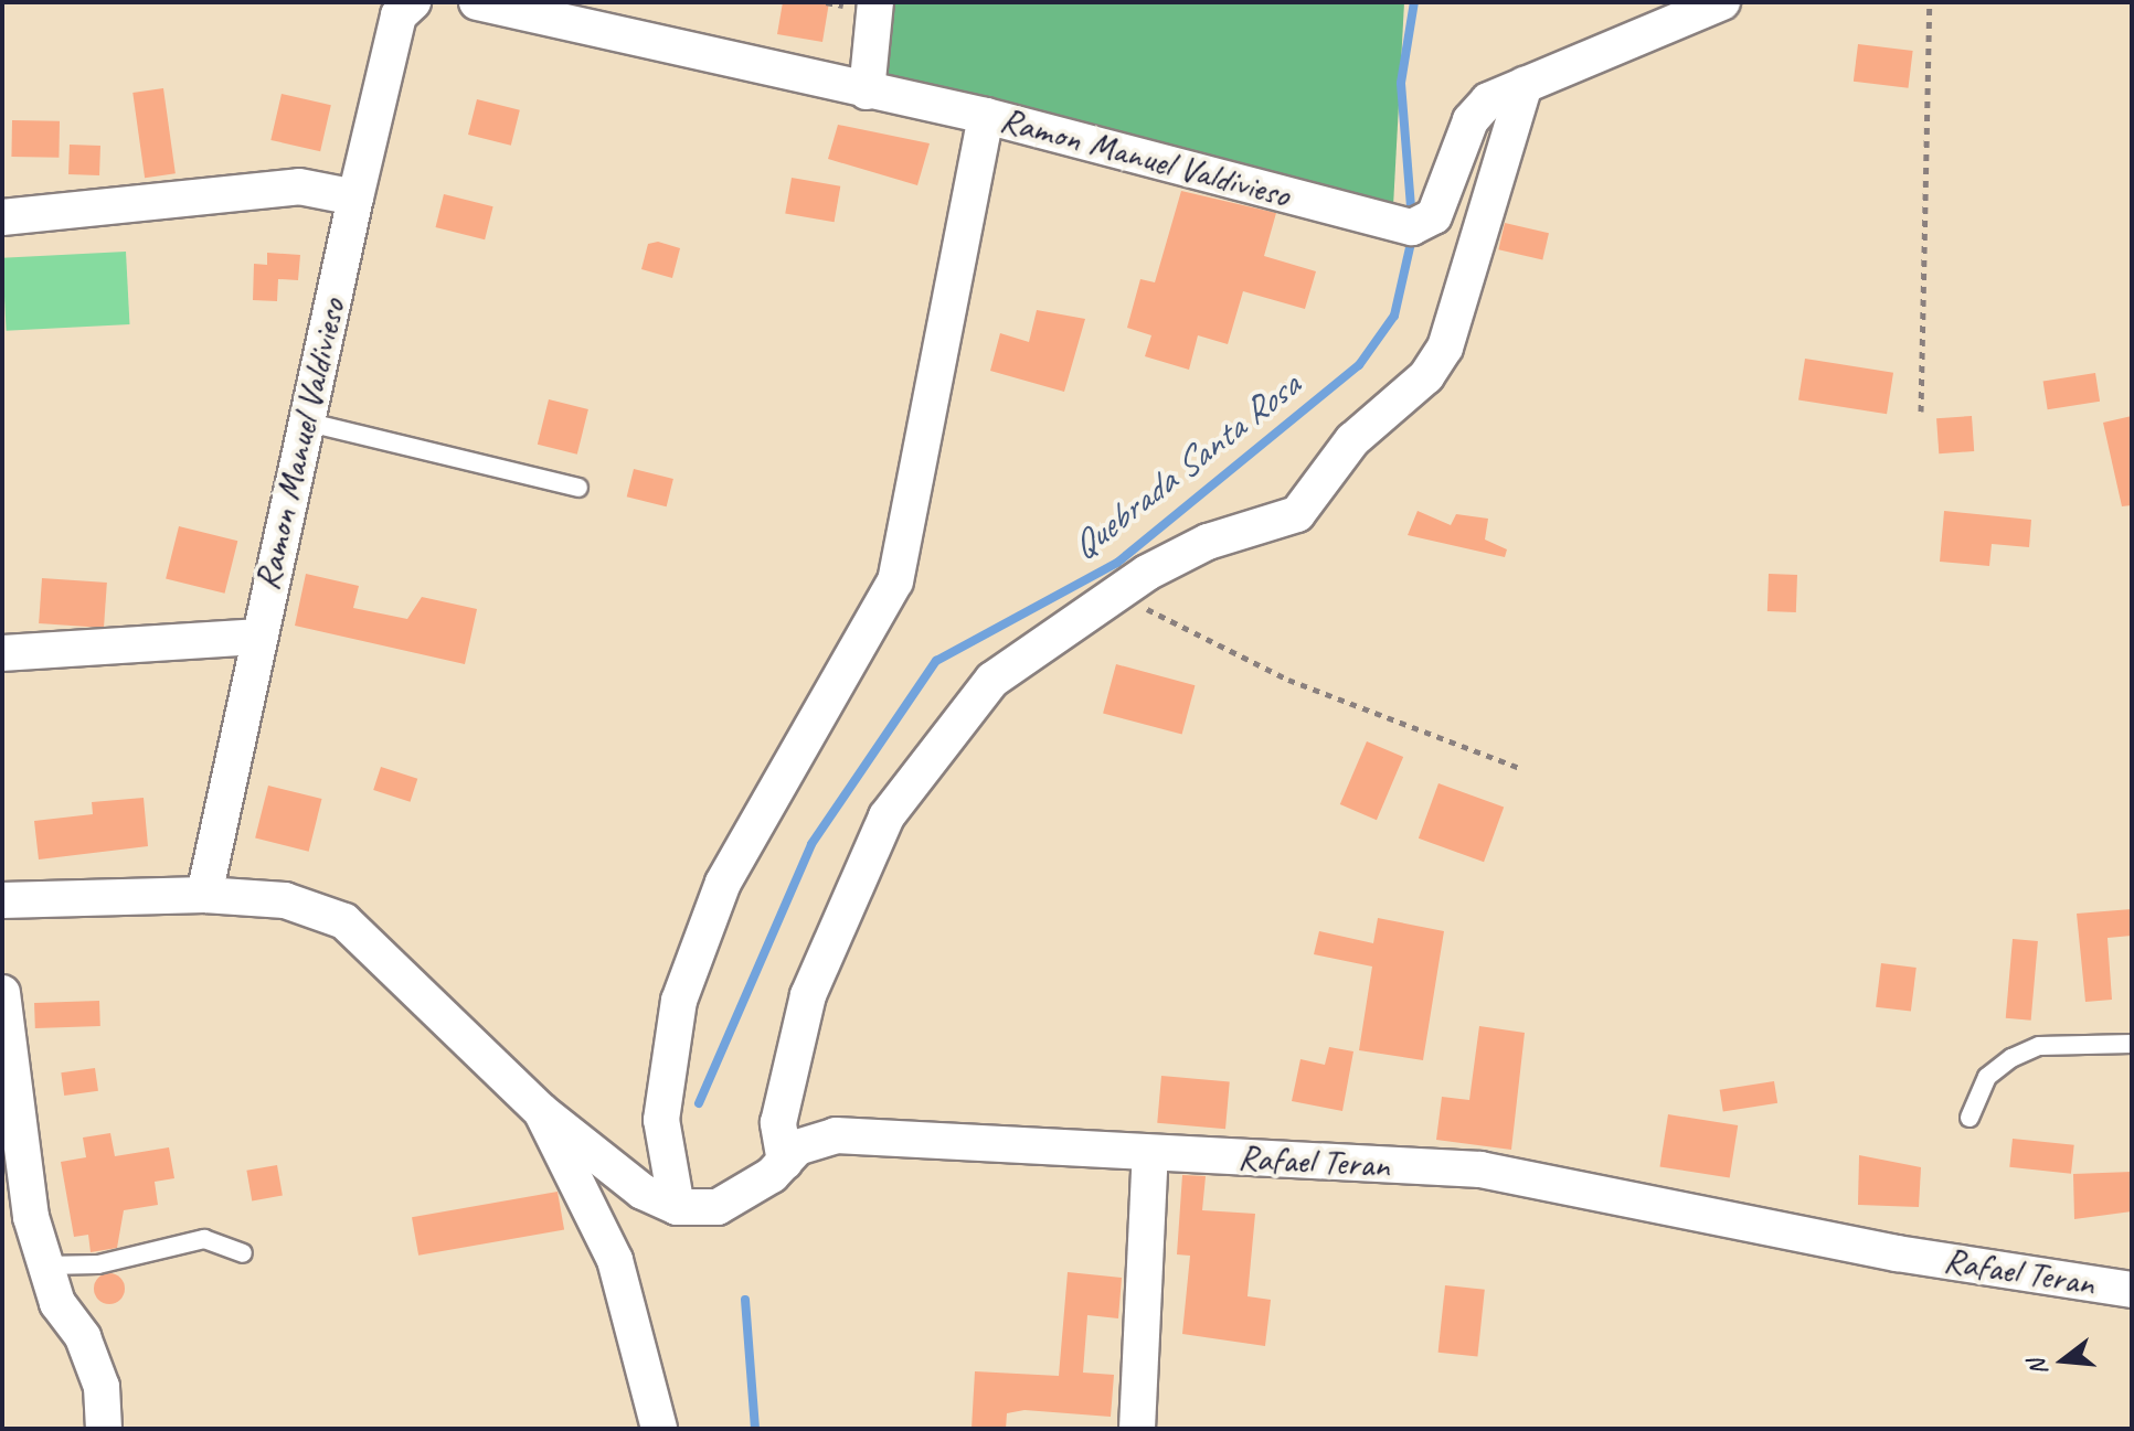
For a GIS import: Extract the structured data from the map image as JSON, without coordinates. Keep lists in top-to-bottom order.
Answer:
{
  "streets": {
    "street": ["Ramon Manuel Valdivieso", "Rafael Teran"]
  },
  "water": ["Quebrada Santa Rosa"],
  "north": "left"
}
